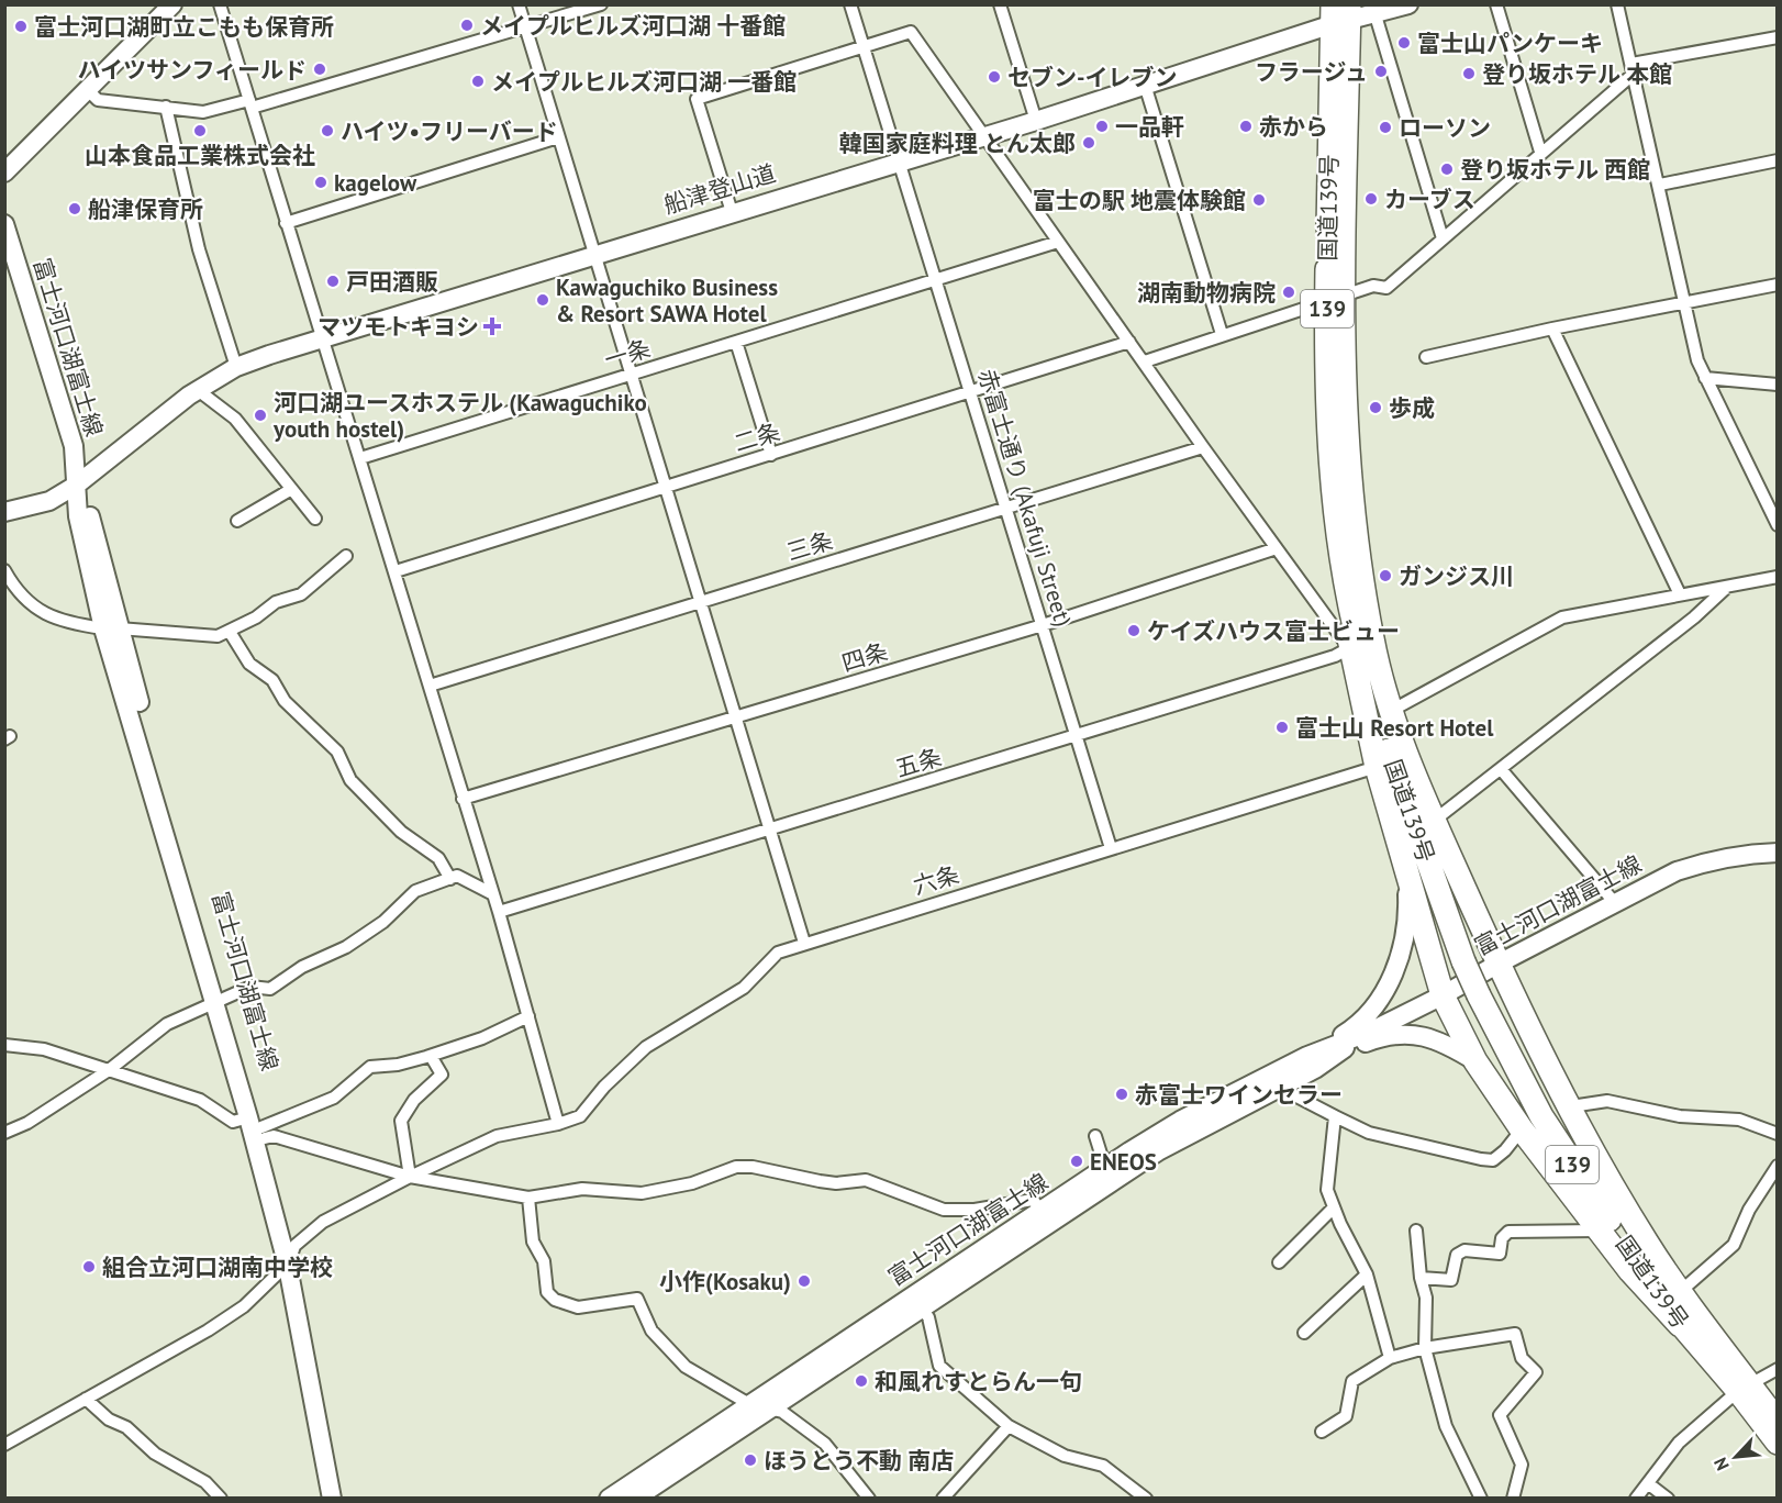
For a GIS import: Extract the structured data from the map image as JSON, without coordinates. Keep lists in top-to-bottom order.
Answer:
{
  "streets": {
    "highway": ["国道139号", "139"],
    "main road": ["船津登山道", "富士河口湖富士線"],
    "street": [
      "一条",
      "二条",
      "赤富士通り (Akafuji Street)",
      "三条",
      "四条",
      "五条",
      "六条"
    ]
  },
  "crossings": [
    ["船津登山道", "国道139号"],
    ["船津登山道", "富士河口湖富士線"],
    ["船津登山道", "赤富士通り (Akafuji Street)"],
    ["国道139号", "富士河口湖富士線"],
    ["富士河口湖富士線", "六条"],
    ["一条", "赤富士通り (Akafuji Street)"],
    ["二条", "赤富士通り (Akafuji Street)"],
    ["赤富士通り (Akafuji Street)", "三条"],
    ["赤富士通り (Akafuji Street)", "四条"],
    ["赤富士通り (Akafuji Street)", "五条"],
    ["赤富士通り (Akafuji Street)", "六条"]
  ],
  "places": {
    "other": [
      "メイプルヒルズ河口湖 十番館",
      "富士河口湖町立こもも保育所",
      "富士山パンケーキ",
      "ハイツサンフィールド",
      "フラージュ",
      "登り坂ホテル 本館",
      "セブン-イレブン",
      "メイプルヒルズ河口湖 一番館",
      "一品軒",
      "赤から",
      "ローソン",
      "山本食品工業株式会社",
      "ハイツ•フリーバード",
      "韓国家庭料理 とん太郎",
      "登り坂ホテル 西館",
      "kagelow",
      "カーブス",
      "富士の駅 地震体験館",
      "船津保育所",
      "戸田酒販",
      "湖南動物病院",
      "Kawaguchiko Business & Resort SAWA Hotel",
      "歩成",
      "河口湖ユースホステル (Kawaguchiko youth hostel)",
      "ガンジス川",
      "ケイズハウス富士ビュー",
      "富士山 Resort Hotel",
      "赤富士ワインセラー",
      "ENEOS",
      "組合立河口湖南中学校",
      "小作(Kosaku)",
      "和風れすとらん一句",
      "ほうとう不動 南店"
    ],
    "health": ["マツモトキヨシ"]
  },
  "north": "bottom left"
}
